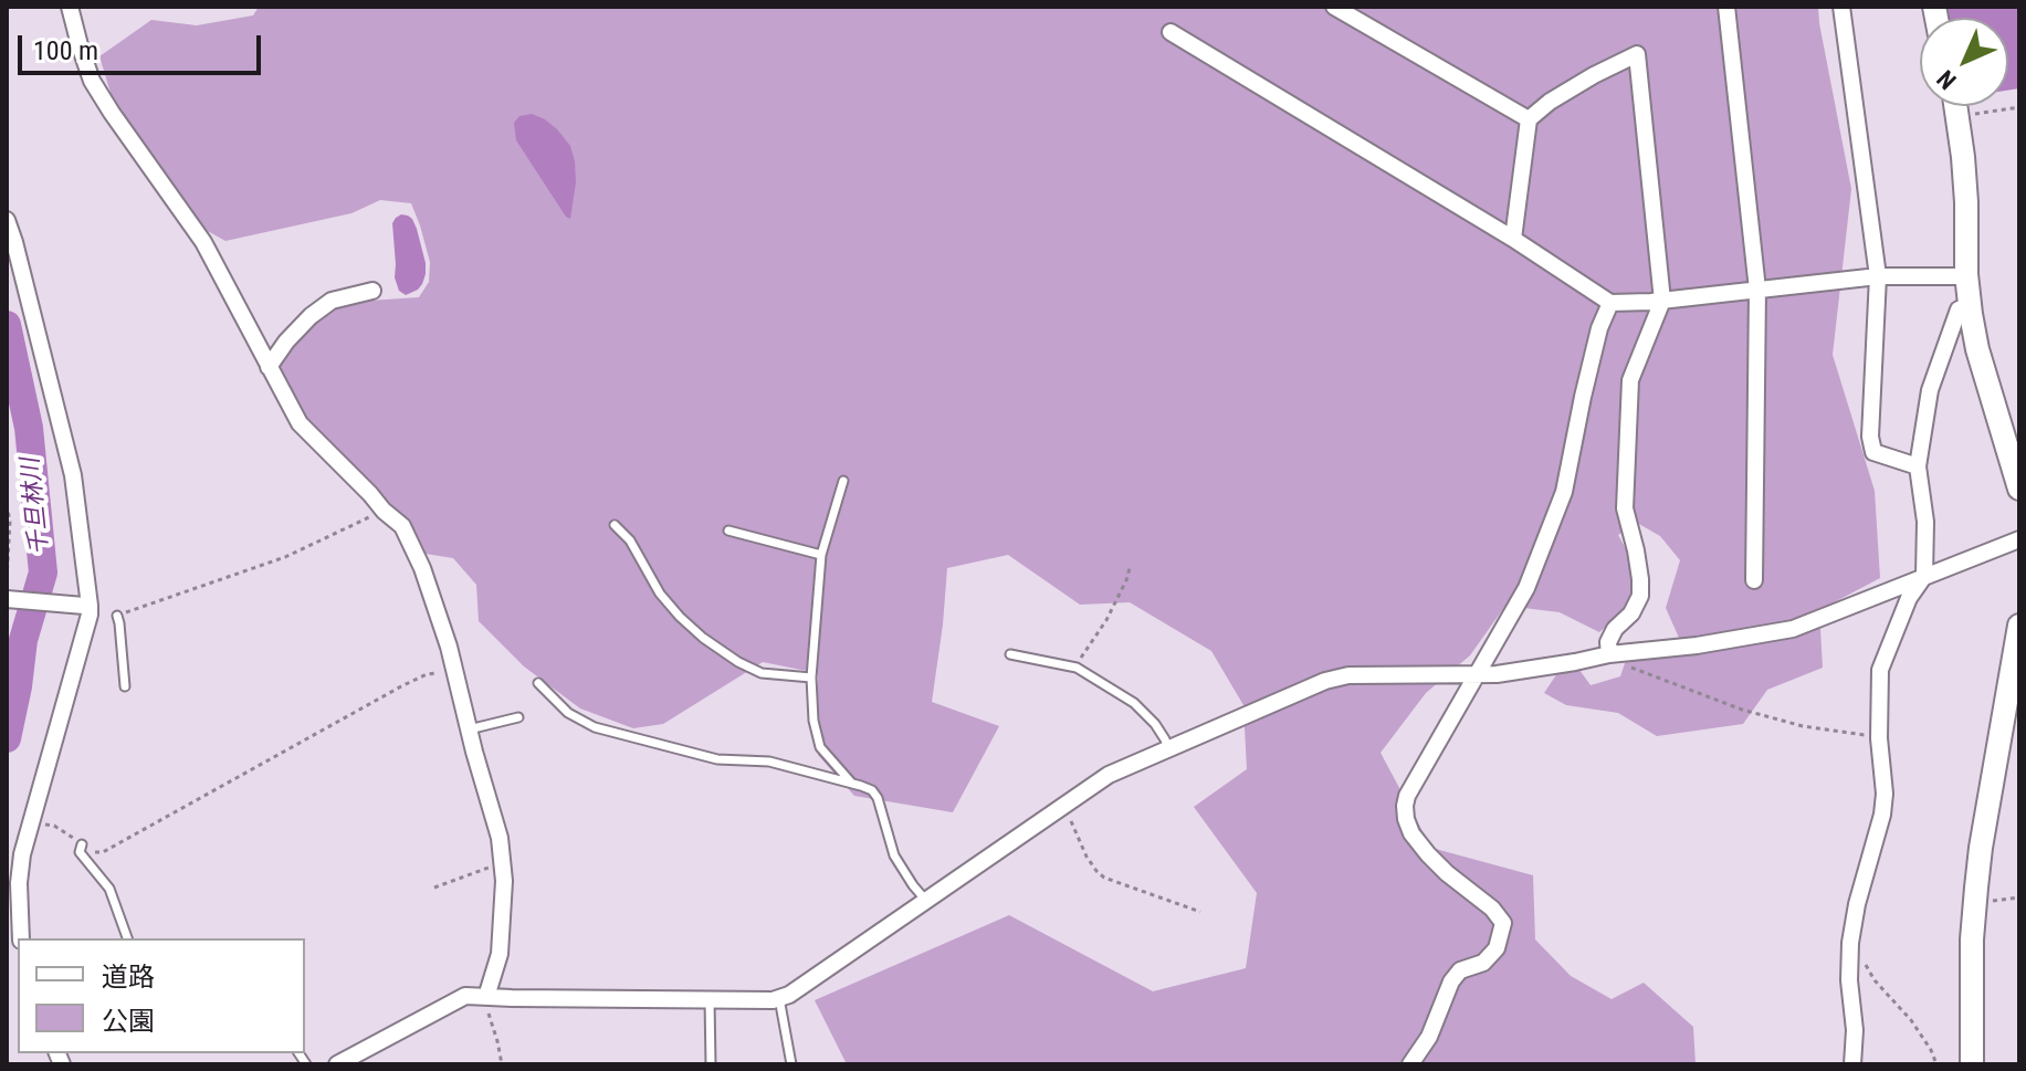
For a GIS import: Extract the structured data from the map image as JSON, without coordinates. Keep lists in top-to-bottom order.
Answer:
{
  "water": ["千旦林川"],
  "legend": ["道路", "公園"],
  "scale_bar": "100 m",
  "north": "bottom left"
}
